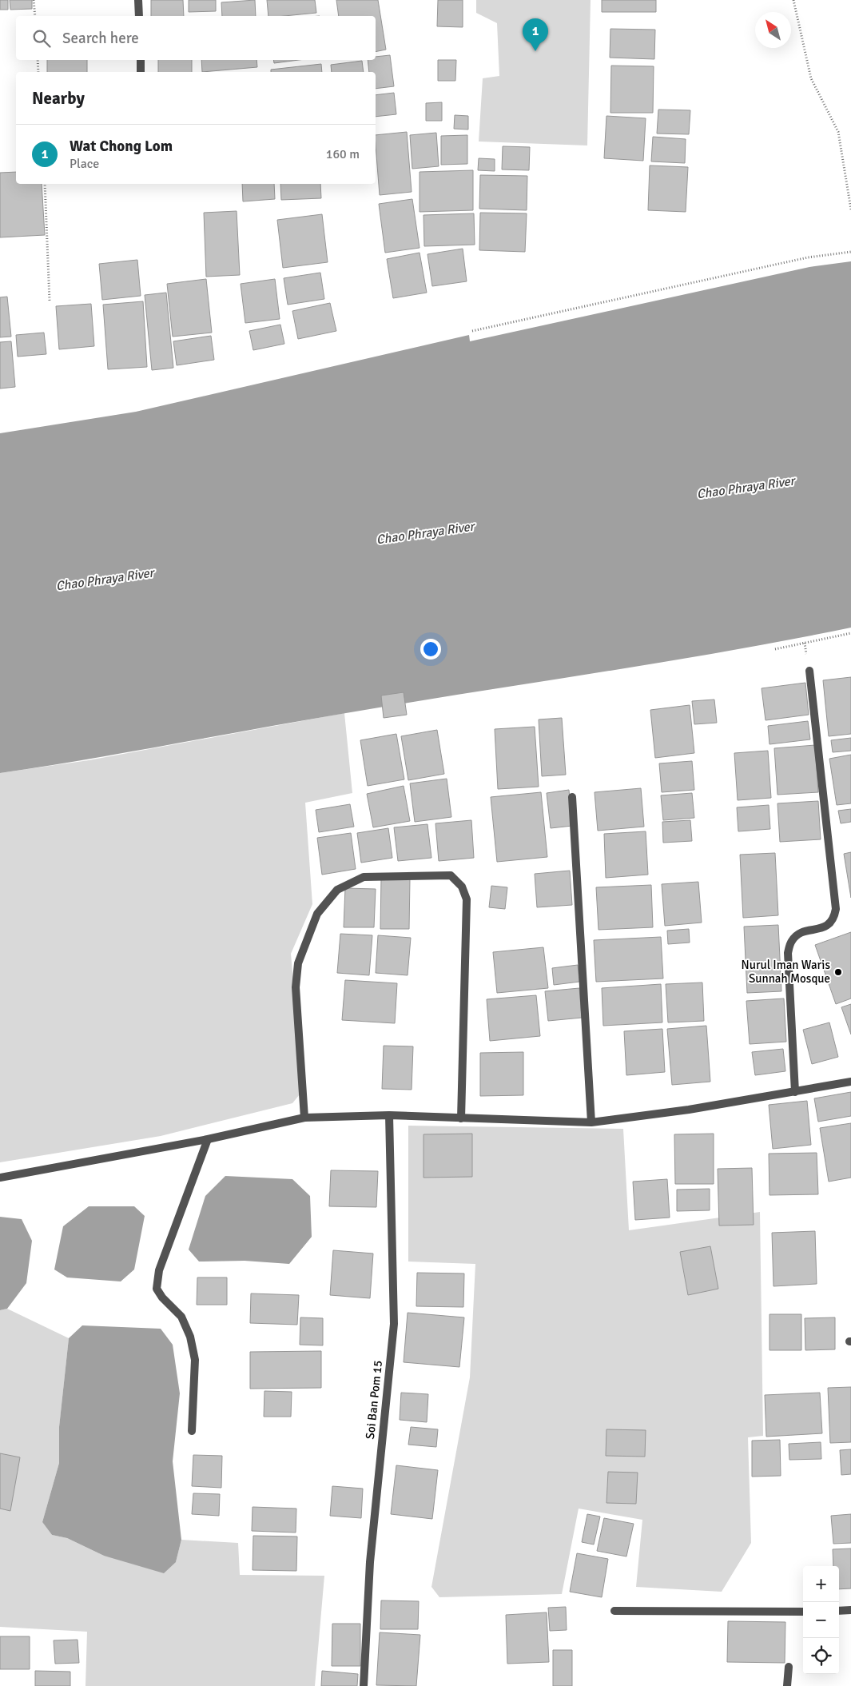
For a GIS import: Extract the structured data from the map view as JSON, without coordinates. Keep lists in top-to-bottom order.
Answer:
{
  "streets": {
    "street": ["Soi Ban Pom 15"]
  },
  "water": ["Chao Phraya River"],
  "places": ["Nurul Iman Waris Sunnah Mosque"],
  "north": "top left",
  "page": {
    "search": "Search here",
    "pins": "1",
    "heading": "Nearby",
    "list": [
      {
        "mark": "1",
        "name": "Wat Chong Lom",
        "note": "Place",
        "value": "160 m"
      }
    ],
    "map_buttons": ["+", "−"]
  }
}
